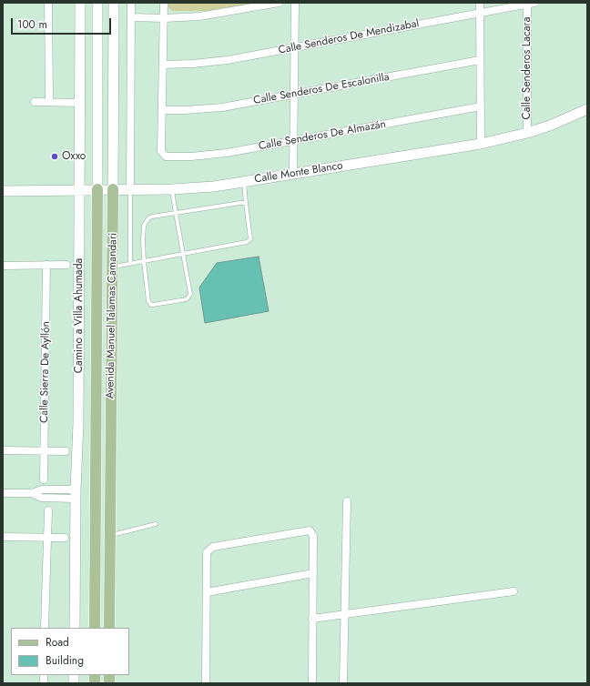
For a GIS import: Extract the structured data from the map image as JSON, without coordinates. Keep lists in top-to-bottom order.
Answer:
{
  "streets": {
    "main road": ["Avenida Manuel Talamas Camandari"],
    "street": [
      "Calle Senderos De Mendizabal",
      "Calle Senderos Lacara",
      "Calle Senderos De Escalonilla",
      "Calle Senderos De Almazán",
      "Calle Monte Blanco",
      "Camino a Villa Ahumada",
      "Calle Sierra De Ayllón"
    ]
  },
  "crossings": [
    ["Calle Senderos De Mendizabal", "Calle Senderos Lacara"],
    ["Calle Senderos Lacara", "Calle Monte Blanco"],
    ["Calle Senderos De Escalonilla", "Calle Senderos De Almazán"],
    ["Calle Monte Blanco", "Camino a Villa Ahumada"],
    ["Calle Monte Blanco", "Avenida Manuel Talamas Camandari"]
  ],
  "places": ["Oxxo"],
  "legend": ["Road", "Building"],
  "scale_bar": "100 m"
}
